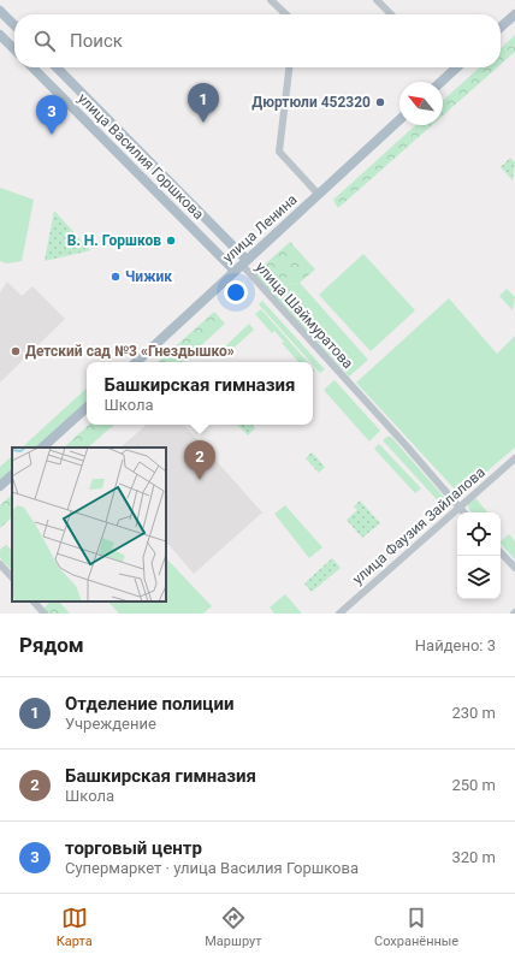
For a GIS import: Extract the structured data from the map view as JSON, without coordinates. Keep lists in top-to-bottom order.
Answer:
{
  "streets": {
    "main road": ["улица Василия Горшкова", "улица Ленина"],
    "street": ["улица Шаймуратова", "улица Фаузия Зайлалова"]
  },
  "crossings": [
    ["улица Василия Горшкова", "улица Ленина"],
    ["улица Василия Горшкова", "улица Шаймуратова"],
    ["улица Ленина", "улица Шаймуратова"],
    ["улица Шаймуратова", "улица Фаузия Зайлалова"]
  ],
  "places": [
    "Дюртюли 452320",
    "В. Н. Горшков",
    "Чижик",
    "Детский сад №3 «Гнездышко»"
  ],
  "north": "top left",
  "page": {
    "search": "Поиск",
    "pins": ["1", "3", "2"],
    "popup": ["Башкирская гимназия", "Школа"],
    "heading": ["Рядом", "Найдено: 3"],
    "list": [
      {
        "mark": "1",
        "name": "Отделение полиции",
        "note": "Учреждение",
        "value": "230 m"
      },
      {
        "mark": "2",
        "name": "Башкирская гимназия",
        "note": "Школа",
        "value": "250 m"
      },
      {
        "mark": "3",
        "name": "торговый центр",
        "note": "Супермаркет · улица Василия Горшкова",
        "value": "320 m"
      }
    ],
    "nav": ["Карта", "Маршрут", "Сохранённые"]
  }
}
